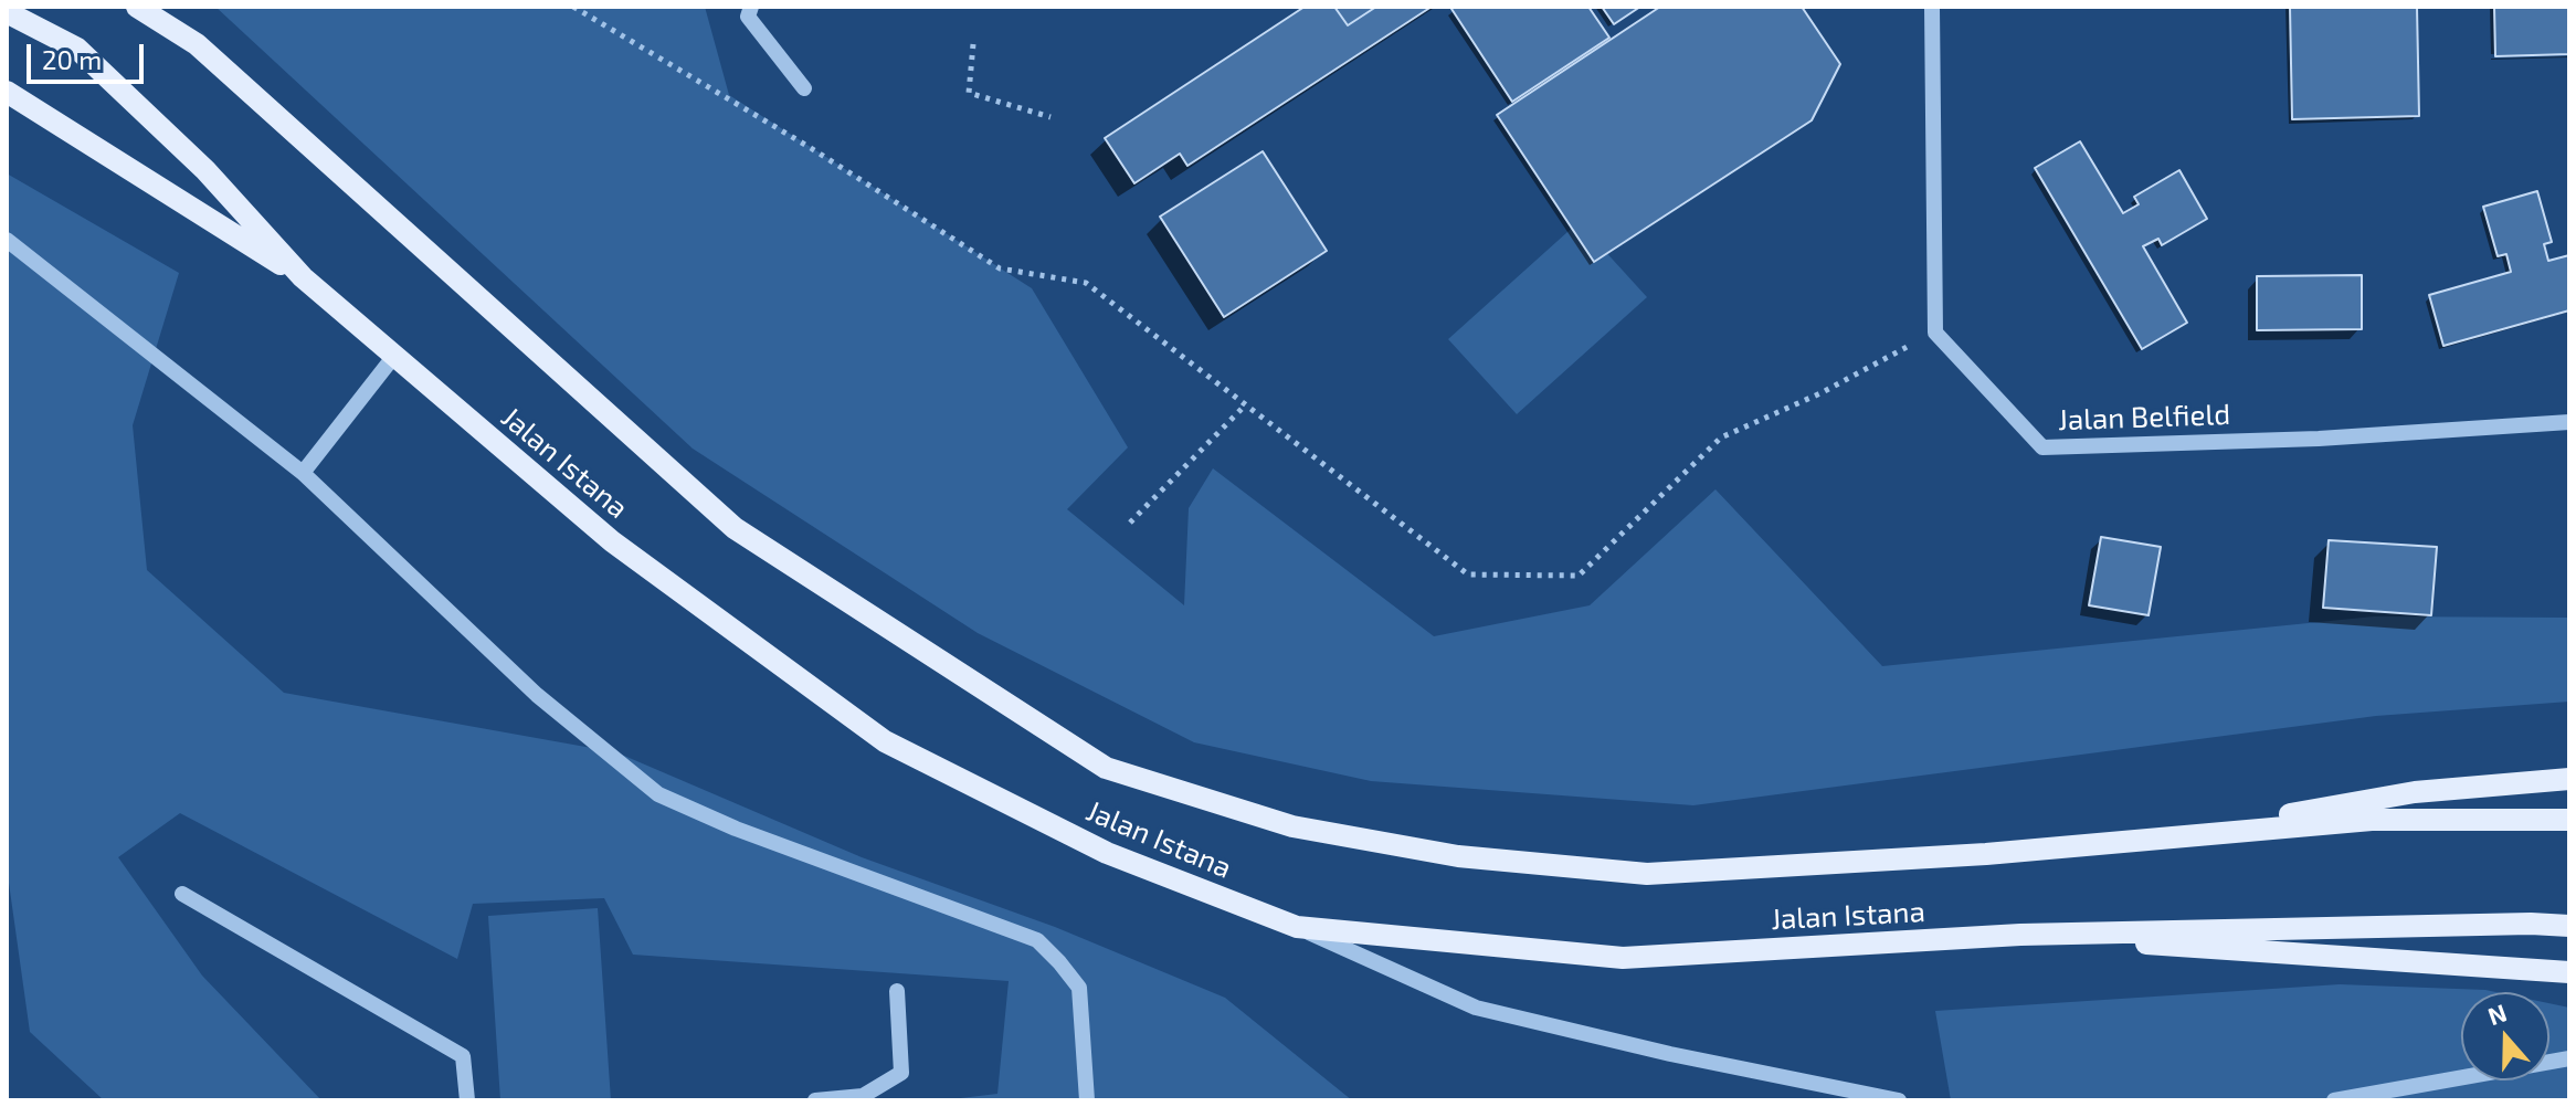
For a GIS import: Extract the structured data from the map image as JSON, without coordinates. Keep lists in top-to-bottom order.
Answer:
{
  "streets": {
    "main road": ["Jalan Istana"],
    "street": ["Jalan Belfield"]
  },
  "scale_bar": "20 m",
  "north": "top"
}
